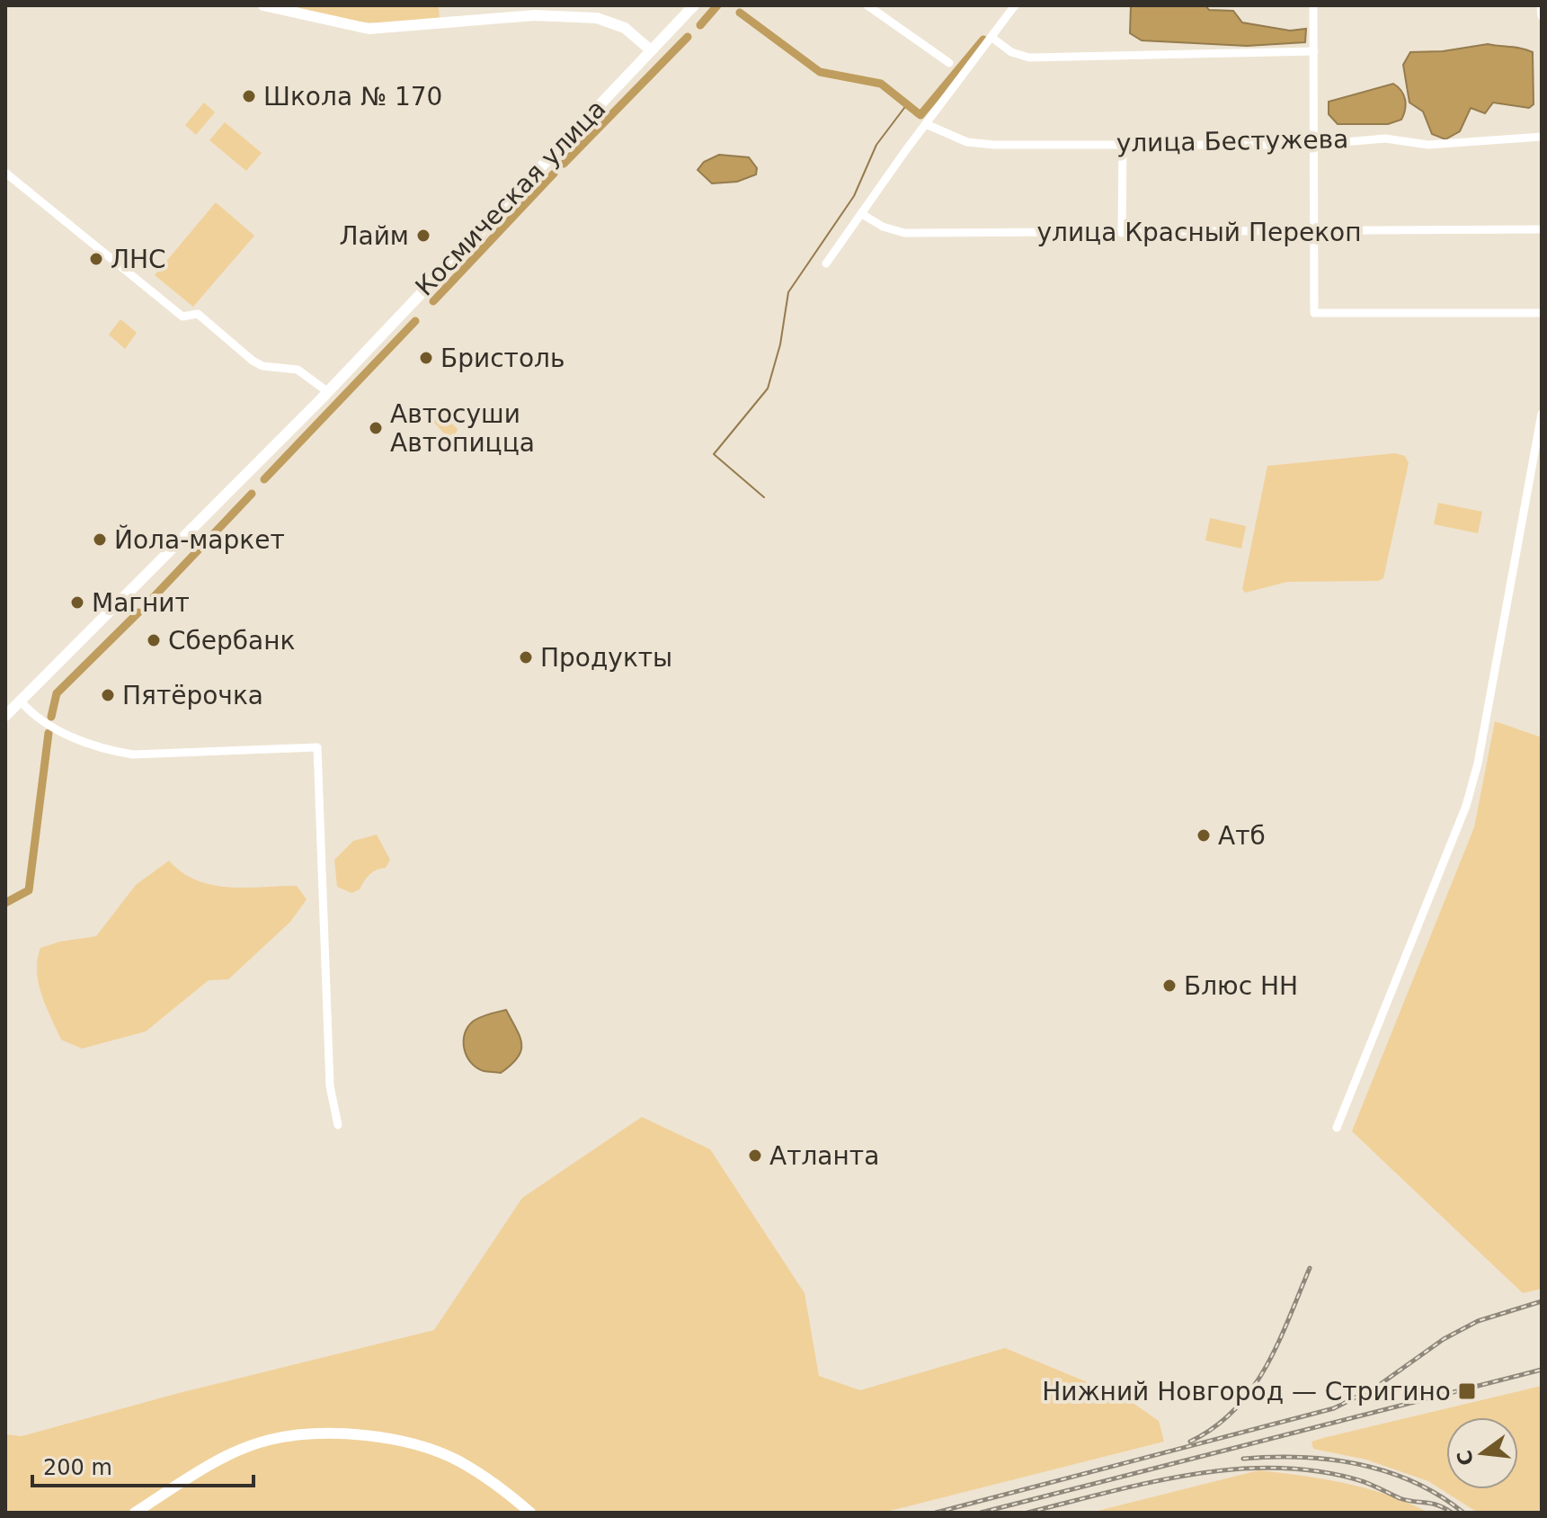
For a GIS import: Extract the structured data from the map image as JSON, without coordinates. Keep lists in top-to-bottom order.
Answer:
{
  "streets": {
    "street": ["улица Бестужева", "Космическая улица", "улица Красный Перекоп"]
  },
  "places": {
    "other": [
      "Школа № 170",
      "Лайм",
      "ЛНС",
      "Бристоль",
      "Автосуши Автопицца",
      "Йола-маркет",
      "Магнит",
      "Сбербанк",
      "Продукты",
      "Пятёрочка",
      "Атб",
      "Блюс НН",
      "Атланта"
    ],
    "transit": ["Нижний Новгород — Стригино"]
  },
  "scale_bar": "200 m",
  "north": "left"
}
